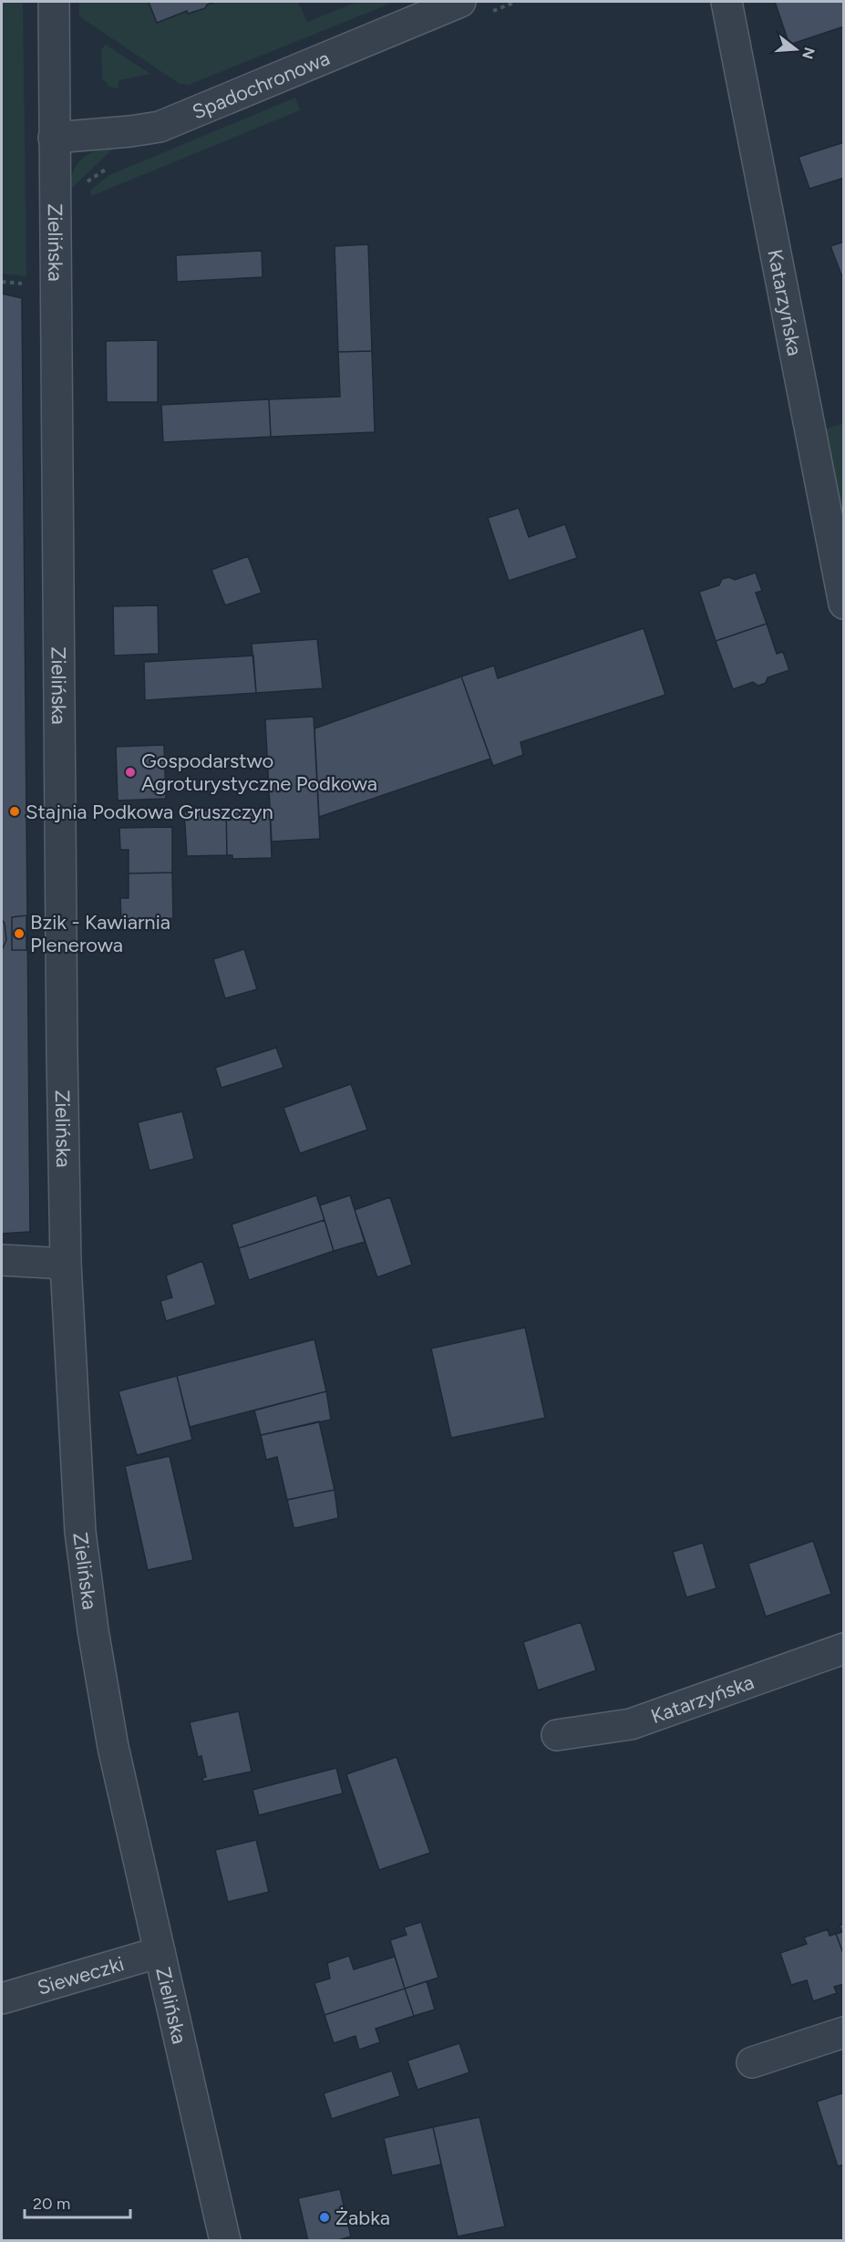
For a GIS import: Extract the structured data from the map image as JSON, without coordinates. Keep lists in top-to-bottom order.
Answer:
{
  "streets": {
    "street": [
      "Spadochronowa",
      "Zielińska",
      "Katarzyńska",
      "Sieweczki"
    ]
  },
  "crossings": [
    ["Spadochronowa", "Zielińska"],
    ["Zielińska", "Sieweczki"]
  ],
  "places": [
    "Gospodarstwo Agroturystyczne Podkowa",
    "Stajnia Podkowa Gruszczyn",
    "Bzik - Kawiarnia Plenerowa",
    "Żabka"
  ],
  "scale_bar": "20 m",
  "north": "right"
}
